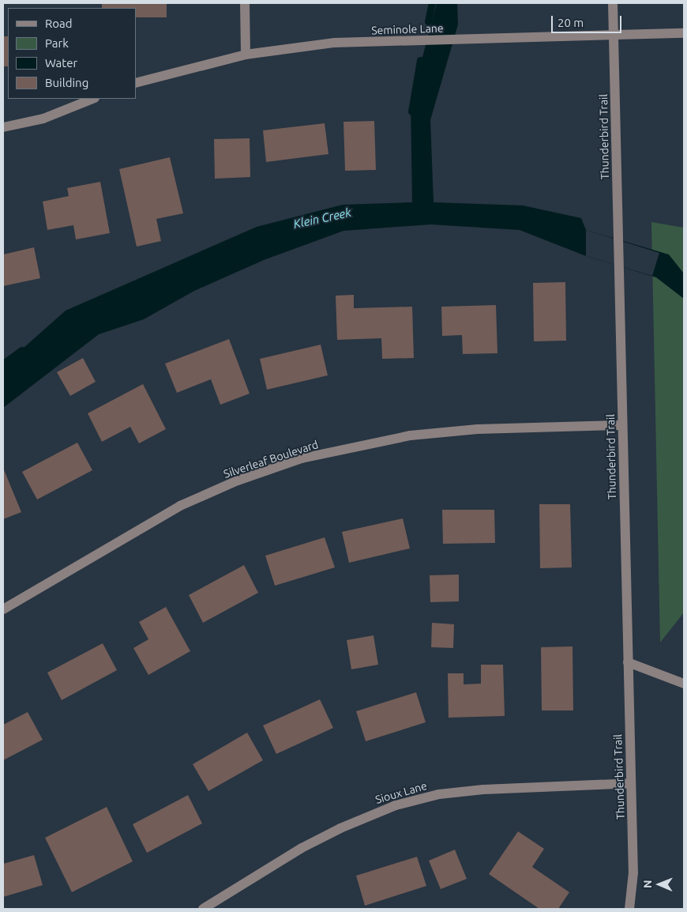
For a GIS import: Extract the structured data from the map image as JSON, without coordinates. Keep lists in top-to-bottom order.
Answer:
{
  "streets": {
    "street": [
      "Seminole Lane",
      "Thunderbird Trail",
      "Silverleaf Boulevard",
      "Sioux Lane"
    ]
  },
  "crossings": [
    ["Seminole Lane", "Thunderbird Trail"],
    ["Thunderbird Trail", "Silverleaf Boulevard"],
    ["Thunderbird Trail", "Sioux Lane"]
  ],
  "water": ["Klein Creek"],
  "legend": [
    "Road",
    "Park",
    "Water",
    "Building"
  ],
  "scale_bar": "20 m",
  "north": "left"
}
